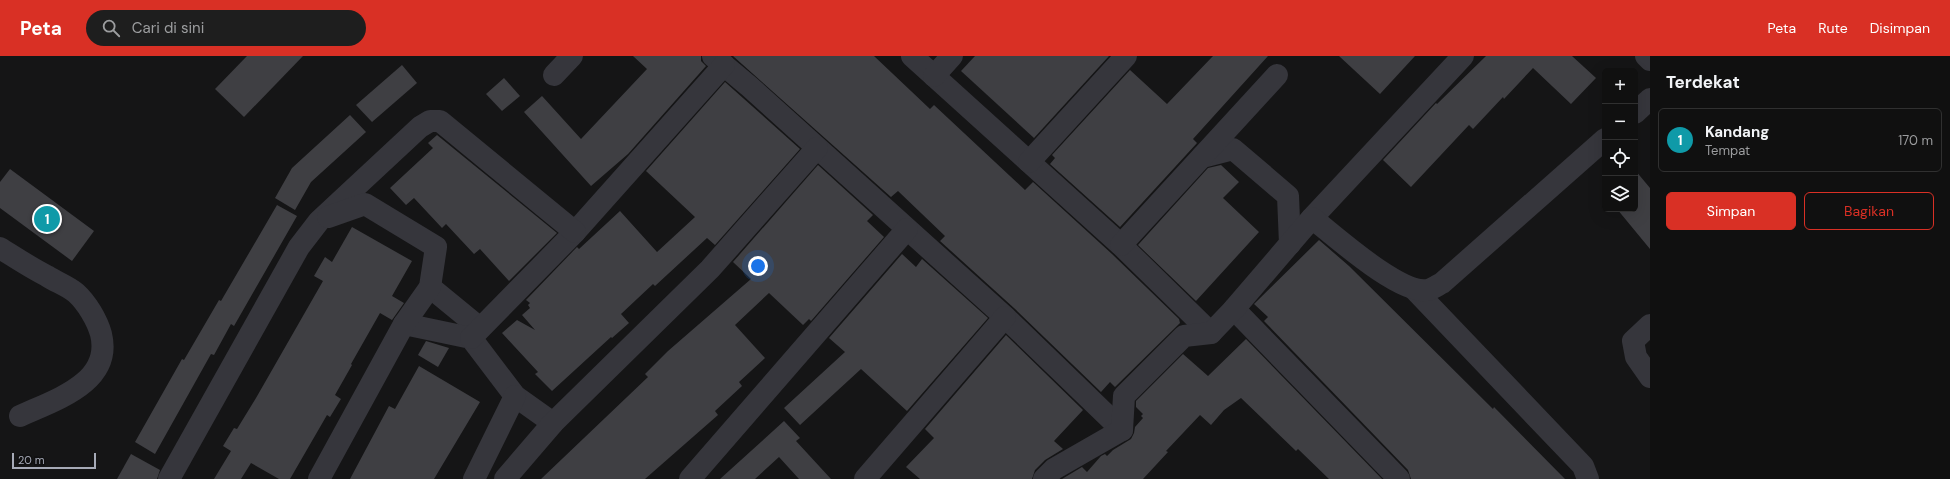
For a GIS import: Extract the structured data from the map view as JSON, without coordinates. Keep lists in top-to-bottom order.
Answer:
{
  "scale_bar": "20 m",
  "page": {
    "header": "Peta",
    "search": "Cari di sini",
    "nav": ["Peta", "Rute", "Disimpan"],
    "heading": "Terdekat",
    "map_buttons": ["+", "−"],
    "list": [
      {
        "mark": "1",
        "name": "Kandang",
        "note": "Tempat",
        "value": "170 m"
      }
    ],
    "buttons": ["Simpan", "Bagikan"],
    "pins": "1",
    "scale": "20 m"
  }
}
